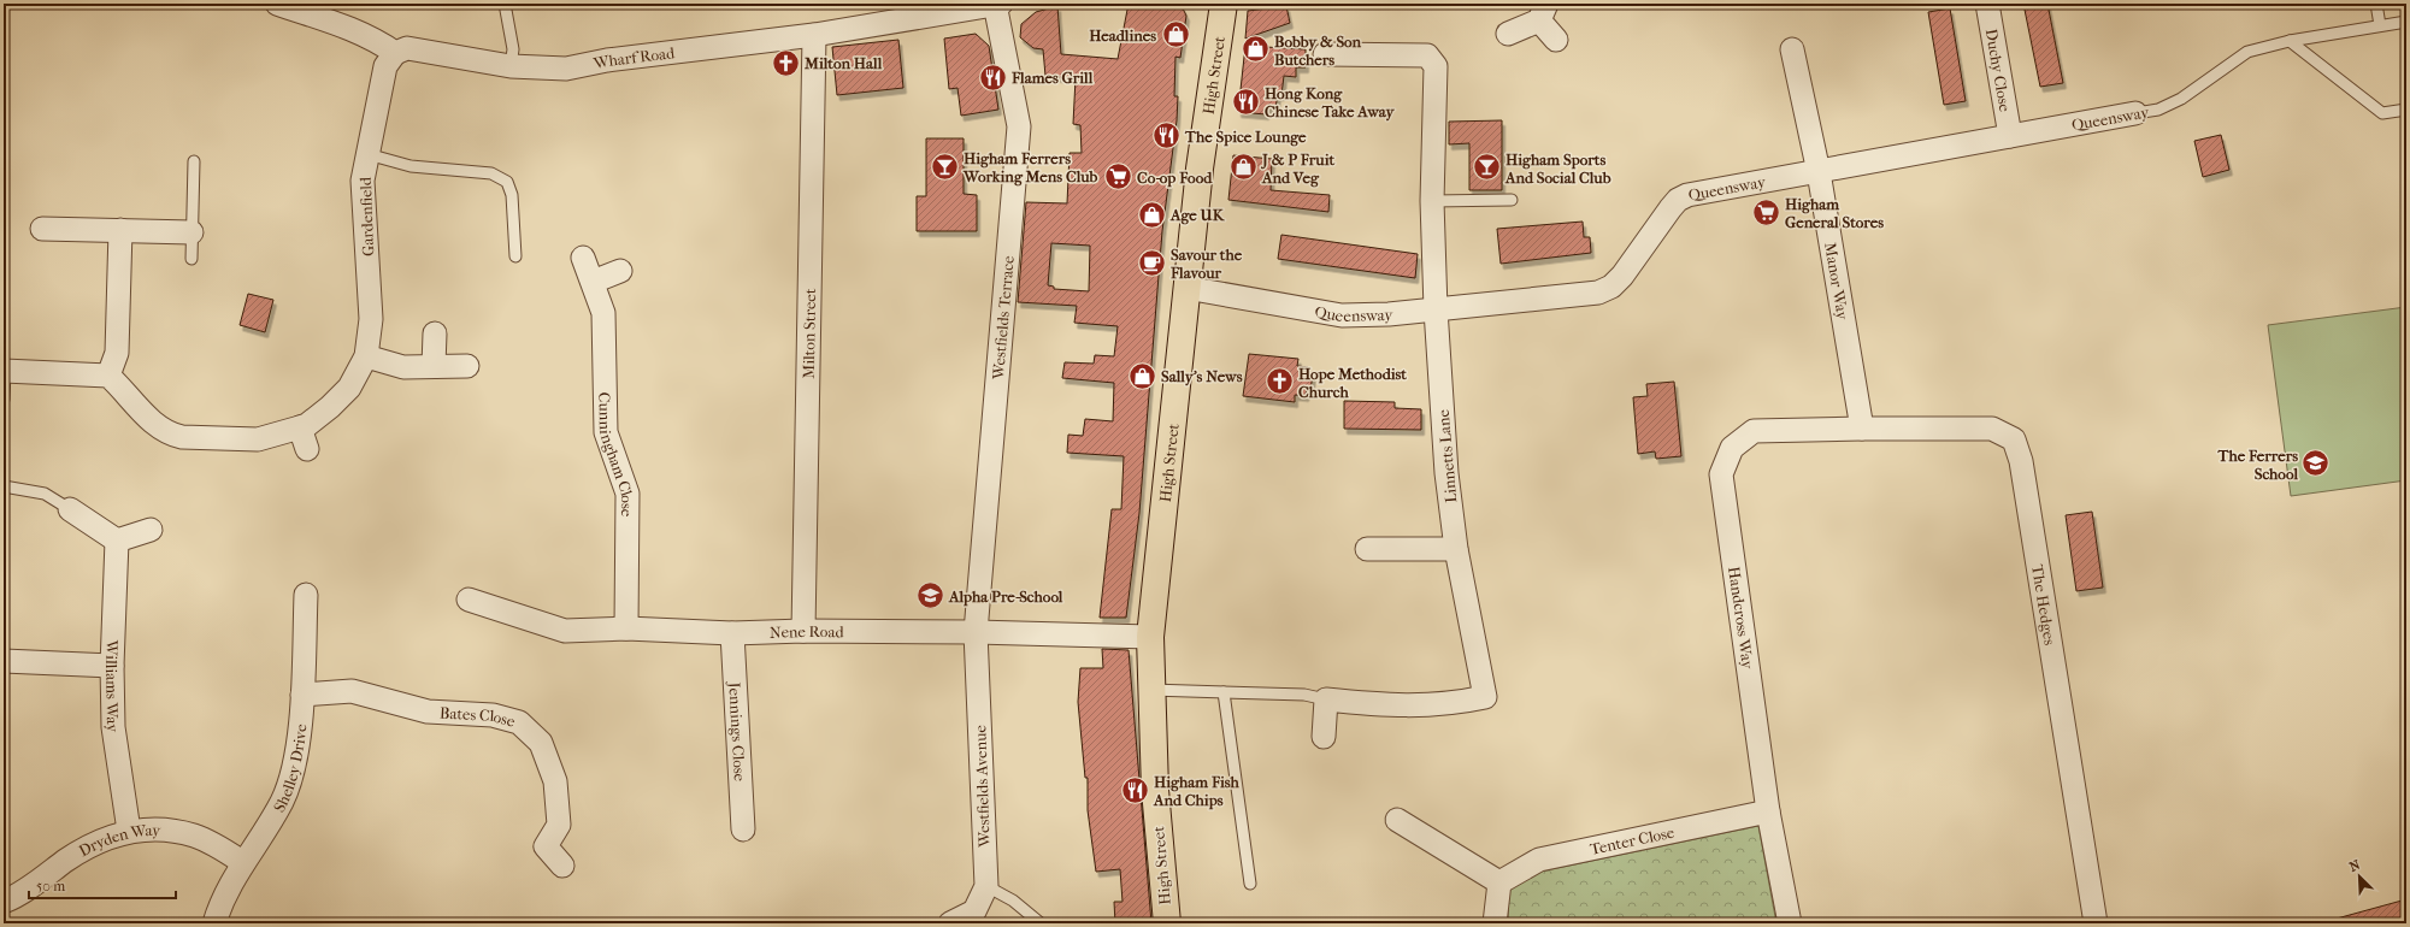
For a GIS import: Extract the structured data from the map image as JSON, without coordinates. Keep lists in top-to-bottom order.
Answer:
{
  "streets": {
    "main road": ["High Street"],
    "street": [
      "Wharf Road",
      "Duchy Close",
      "Queensway",
      "Gardenfield",
      "Manor Way",
      "Westfields Terrace",
      "Milton Street",
      "Cunningham Close",
      "Linnetts Lane",
      "The Hedges",
      "Handcross Way",
      "Nene Road",
      "Williams Way",
      "Bates Close",
      "Jennings Close",
      "Shelley Drive",
      "Westfields Avenue",
      "Tenter Close",
      "Dryden Way"
    ]
  },
  "crossings": [
    ["Wharf Road", "Gardenfield"],
    ["Wharf Road", "Westfields Terrace"],
    ["Wharf Road", "Milton Street"],
    ["Duchy Close", "Queensway"],
    ["High Street", "Queensway"],
    ["High Street", "Linnetts Lane"],
    ["High Street", "Nene Road"],
    ["Queensway", "Manor Way"],
    ["Queensway", "Linnetts Lane"],
    ["Manor Way", "The Hedges"],
    ["Manor Way", "Handcross Way"],
    ["Westfields Terrace", "Nene Road"],
    ["Westfields Terrace", "Westfields Avenue"],
    ["Milton Street", "Nene Road"],
    ["Cunningham Close", "Nene Road"],
    ["The Hedges", "Handcross Way"],
    ["Handcross Way", "Tenter Close"],
    ["Nene Road", "Jennings Close"],
    ["Nene Road", "Westfields Avenue"],
    ["Williams Way", "Dryden Way"],
    ["Bates Close", "Shelley Drive"],
    ["Shelley Drive", "Dryden Way"]
  ],
  "places": {
    "shop": [
      "Headlines",
      "Bobby & Son Butchers",
      "J & P Fruit And Veg",
      "Age UK",
      "Sally's News"
    ],
    "church": ["Milton Hall", "Hope Methodist Church"],
    "restaurant": [
      "Flames Grill",
      "Hong Kong Chinese Take Away",
      "The Spice Lounge",
      "Higham Fish And Chips"
    ],
    "bar": ["Higham Ferrers Working Mens Club", "Higham Sports And Social Club"],
    "supermarket": ["Co-op Food", "Higham General Stores"],
    "cafe": ["Savour the Flavour"],
    "school or university": ["The Ferrers School", "Alpha Pre-School"]
  },
  "scale_bar": "50 m",
  "north": "top left"
}
